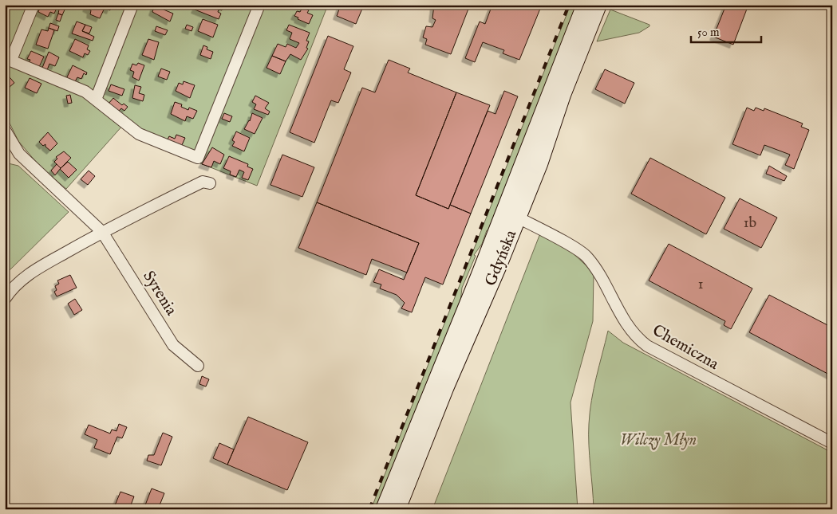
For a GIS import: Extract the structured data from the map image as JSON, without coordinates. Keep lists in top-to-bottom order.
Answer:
{
  "streets": {
    "main road": ["Gdyńska"],
    "street": ["Syrenia", "Chemiczna"]
  },
  "crossings": [
    ["Gdyńska", "Chemiczna"]
  ],
  "parks": ["Wilczy Młyn"],
  "house_numbers": ["1b", "1"],
  "scale_bar": "50 m"
}
